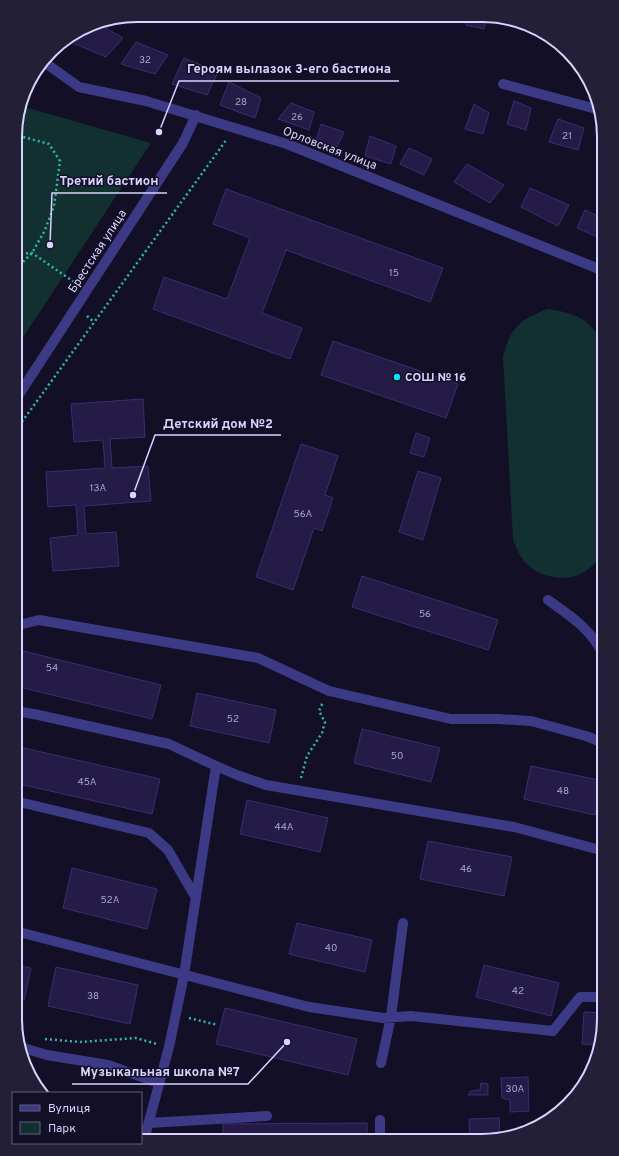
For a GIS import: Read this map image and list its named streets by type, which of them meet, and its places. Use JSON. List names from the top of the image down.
{
  "streets": {
    "street": ["Орловская улица", "Брестская улица"]
  },
  "crossings": [
    ["Орловская улица", "Брестская улица"]
  ],
  "places": [
    "Героям вылазок 3-его бастиона",
    "Третий бастион",
    "СОШ № 16",
    "Детский дом №2",
    "Музыкальная школа №7"
  ],
  "house_numbers": [
    "32",
    "28",
    "26",
    "21",
    "15",
    "13А",
    "56А",
    "56",
    "54",
    "52",
    "50",
    "45А",
    "48",
    "44А",
    "46",
    "52А",
    "40",
    "42",
    "38",
    "30А"
  ],
  "legend": ["Вулиця", "Парк"]
}
